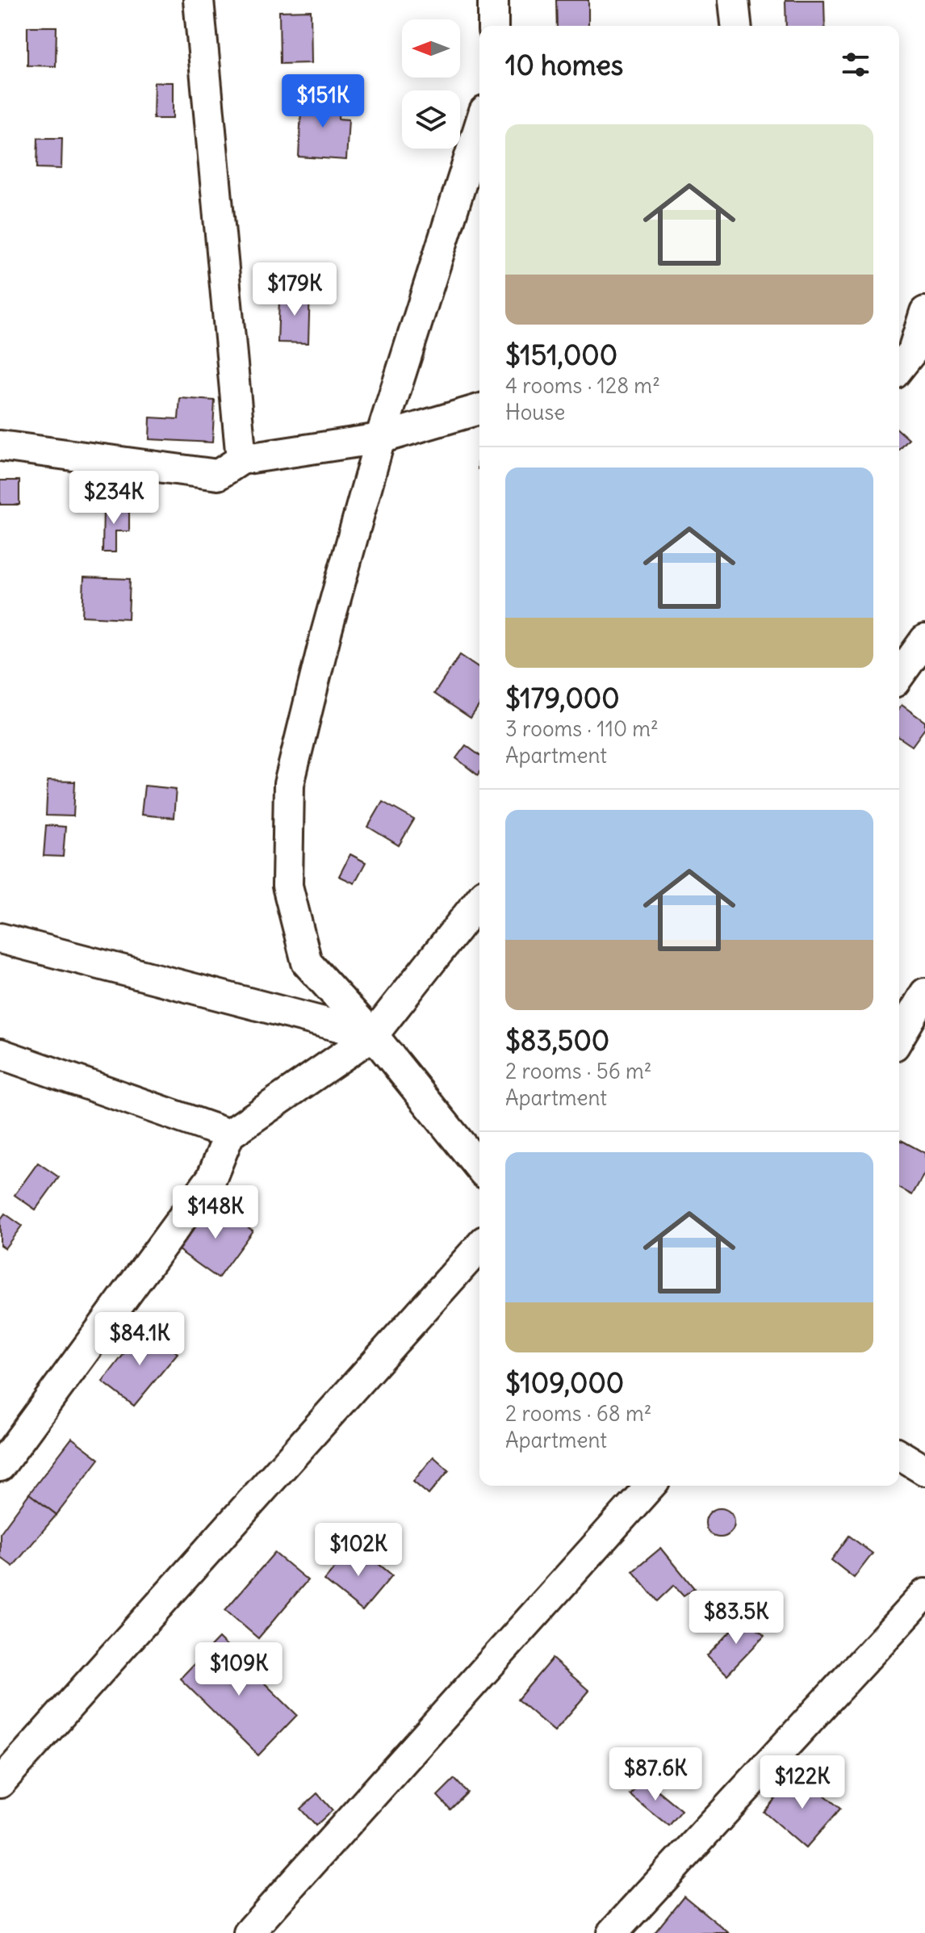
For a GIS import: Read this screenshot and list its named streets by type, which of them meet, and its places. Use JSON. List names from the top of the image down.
{
  "north": "left",
  "page": {
    "heading": "10 homes",
    "price": [
      "$151K",
      "$179K",
      "$234K",
      "$148K",
      "$84.1K",
      "$102K",
      "$83.5K",
      "$109K",
      "$87.6K",
      "$122K"
    ],
    "list": [
      {
        "name": "$151,000",
        "note": "4 rooms · 128 m² · House"
      },
      {
        "name": "$179,000",
        "note": "3 rooms · 110 m² · Apartment"
      },
      {
        "name": "$83,500",
        "note": "2 rooms · 56 m² · Apartment"
      },
      {
        "name": "$109,000",
        "note": "2 rooms · 68 m² · Apartment"
      }
    ]
  }
}
